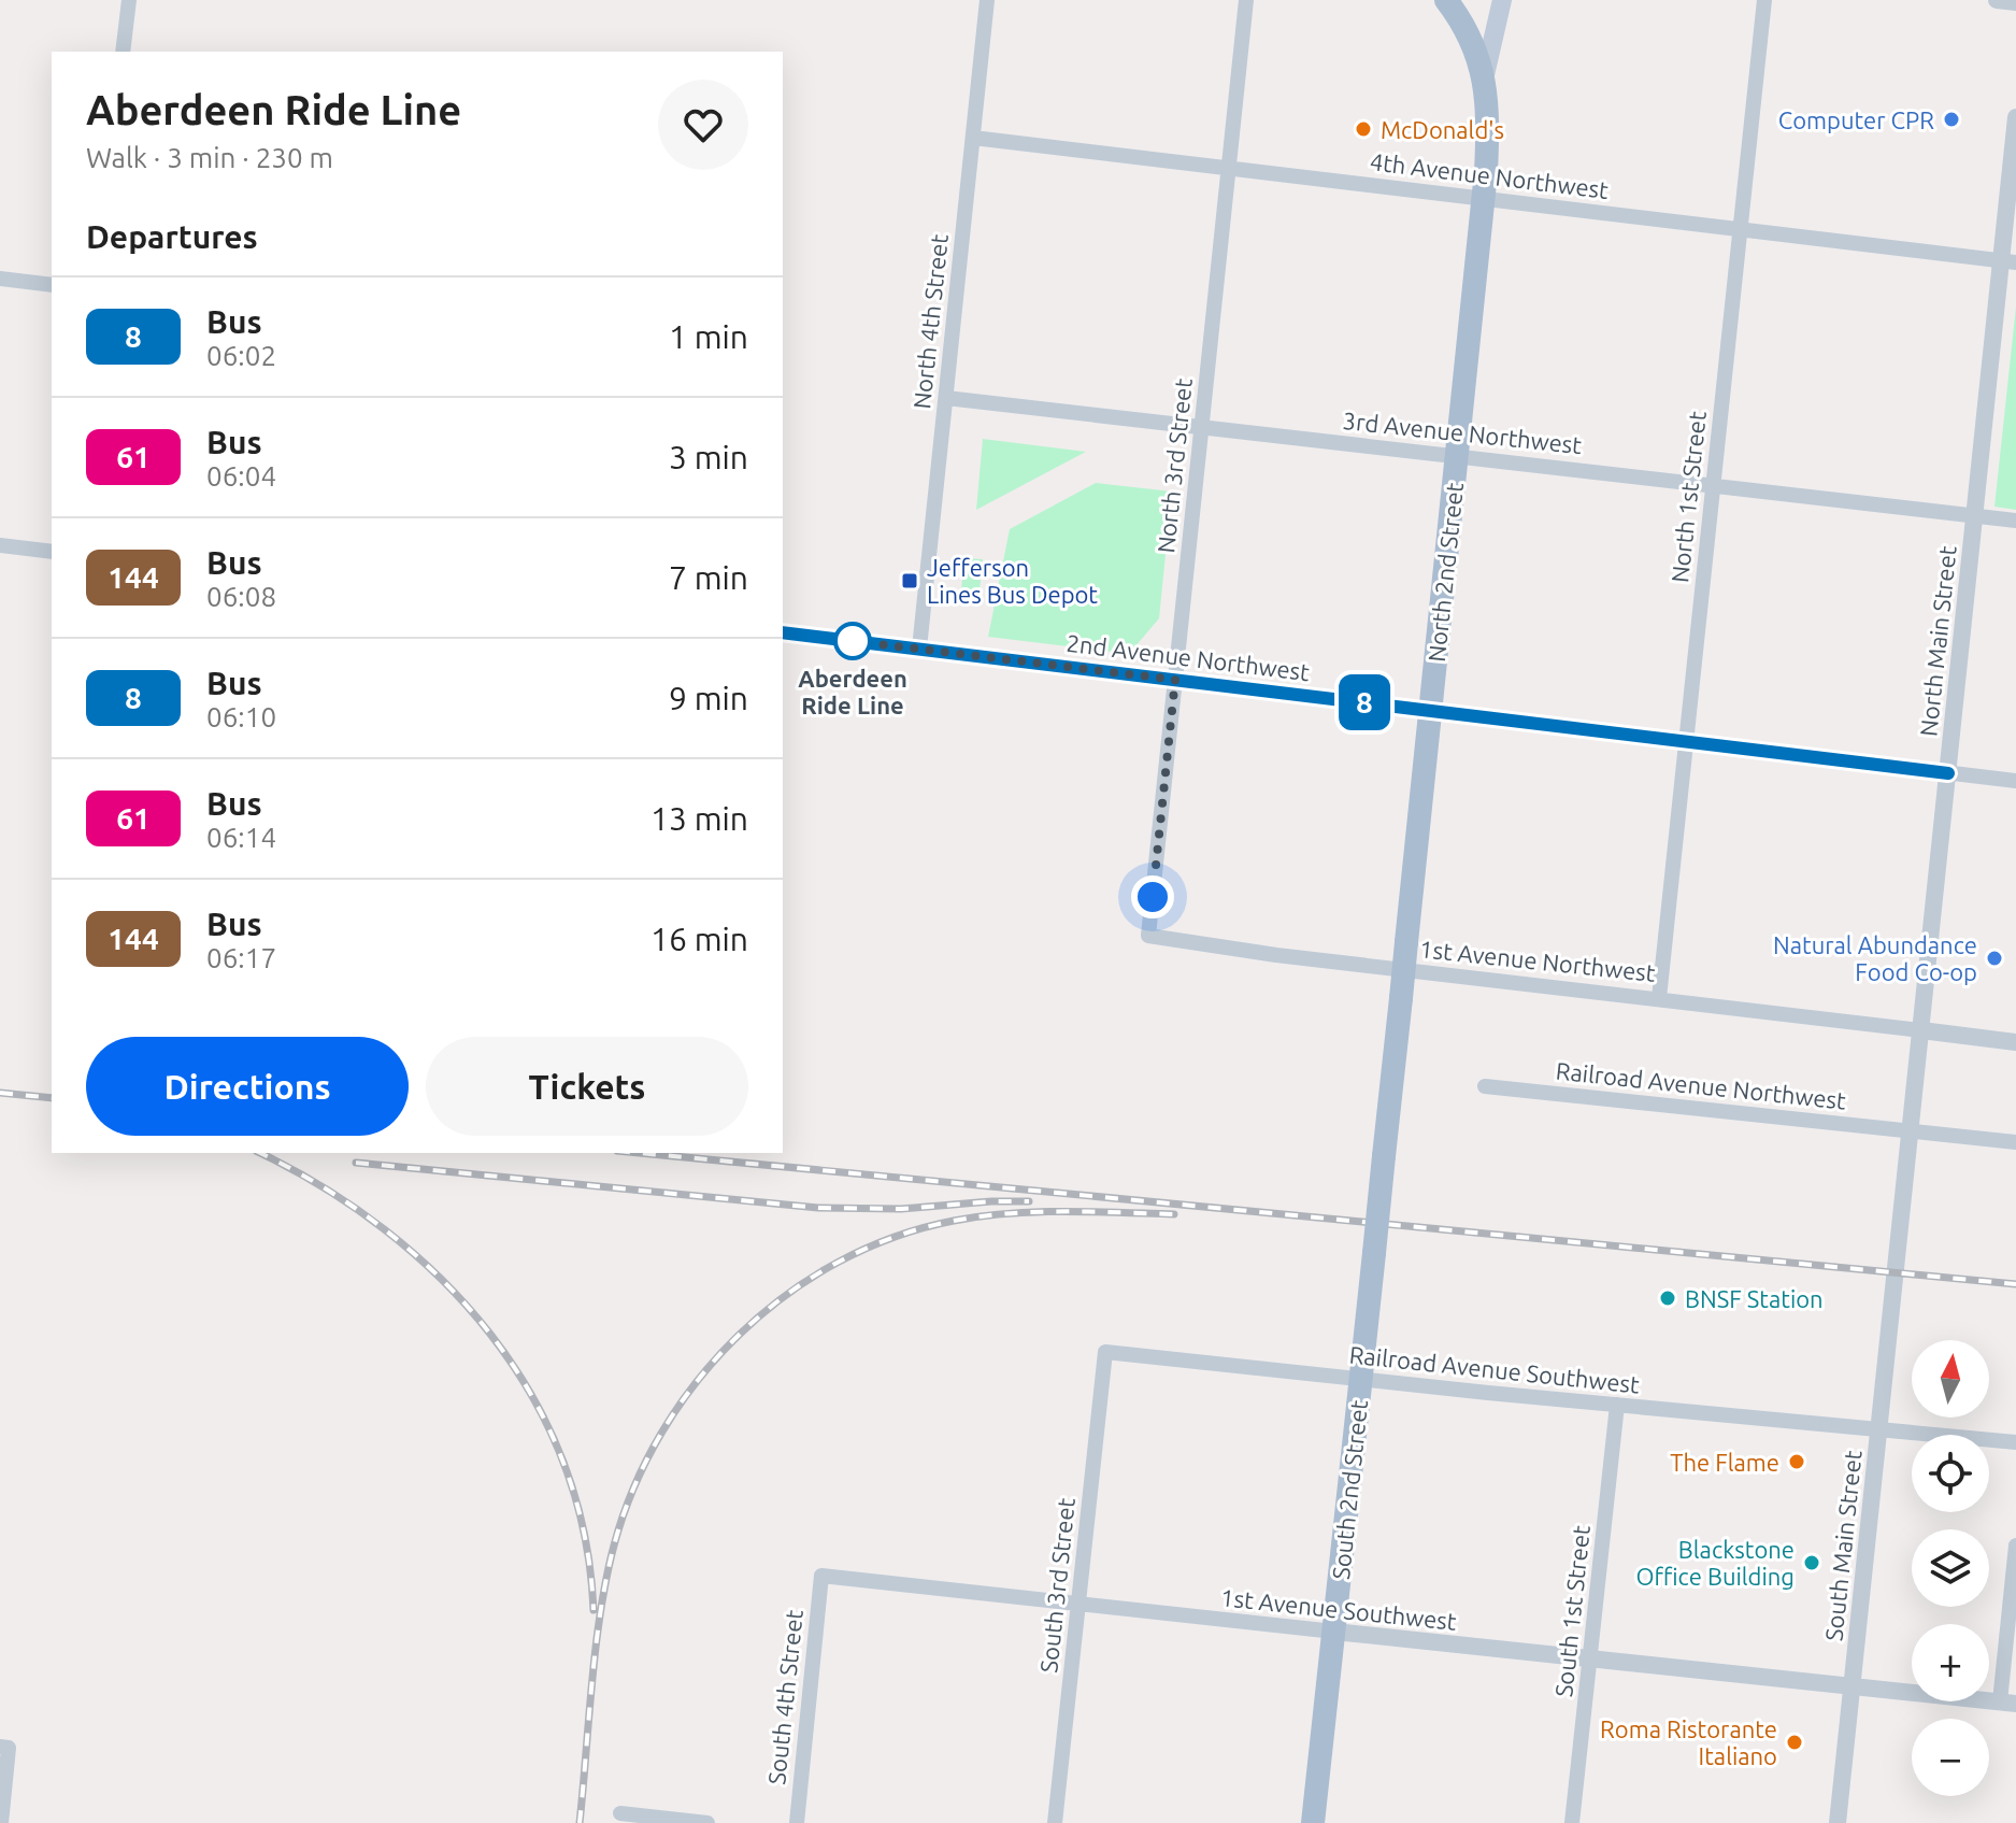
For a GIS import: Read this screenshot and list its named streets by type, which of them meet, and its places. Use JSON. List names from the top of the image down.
{
  "streets": {
    "main road": ["North 2nd Street", "South 2nd Street"],
    "street": [
      "4th Avenue Northwest",
      "North 4th Street",
      "3rd Avenue Northwest",
      "North 3rd Street",
      "North 1st Street",
      "North Main Street",
      "2nd Avenue Northwest",
      "1st Avenue Northwest",
      "Railroad Avenue Northwest",
      "Railroad Avenue Southwest",
      "South Main Street",
      "South 3rd Street",
      "1st Avenue Southwest",
      "South 1st Street",
      "South 4th Street"
    ]
  },
  "crossings": [
    ["4th Avenue Northwest", "North 4th Street"],
    ["4th Avenue Northwest", "North 3rd Street"],
    ["4th Avenue Northwest", "North 1st Street"],
    ["4th Avenue Northwest", "North 2nd Street"],
    ["4th Avenue Northwest", "North Main Street"],
    ["North 4th Street", "3rd Avenue Northwest"],
    ["North 4th Street", "2nd Avenue Northwest"],
    ["3rd Avenue Northwest", "North 3rd Street"],
    ["3rd Avenue Northwest", "North 1st Street"],
    ["3rd Avenue Northwest", "North 2nd Street"],
    ["3rd Avenue Northwest", "North Main Street"],
    ["North 3rd Street", "2nd Avenue Northwest"],
    ["North 3rd Street", "1st Avenue Northwest"],
    ["North 1st Street", "2nd Avenue Northwest"],
    ["North 1st Street", "1st Avenue Northwest"],
    ["North 2nd Street", "2nd Avenue Northwest"],
    ["North 2nd Street", "South 2nd Street"],
    ["North Main Street", "2nd Avenue Northwest"],
    ["North Main Street", "1st Avenue Northwest"],
    ["North Main Street", "Railroad Avenue Northwest"],
    ["North Main Street", "South Main Street"],
    ["Railroad Avenue Southwest", "South Main Street"],
    ["Railroad Avenue Southwest", "South 3rd Street"],
    ["Railroad Avenue Southwest", "South 1st Street"],
    ["South 2nd Street", "1st Avenue Southwest"],
    ["South Main Street", "1st Avenue Southwest"],
    ["South 3rd Street", "1st Avenue Southwest"],
    ["1st Avenue Southwest", "South 1st Street"],
    ["1st Avenue Southwest", "South 4th Street"]
  ],
  "places": {
    "other": [
      "Computer CPR",
      "McDonald's",
      "Aberdeen Ride Line",
      "Natural Abundance Food Co-op",
      "BNSF Station",
      "The Flame",
      "Blackstone Office Building",
      "Roma Ristorante Italiano"
    ],
    "transit": ["Jefferson Lines Bus Depot"]
  },
  "lines": ["bus line 8"],
  "north": "top",
  "page": {
    "on_map": "8",
    "heading": [
      ["Aberdeen Ride Line", "Walk · 3 min · 230 m"],
      "Departures"
    ],
    "list": [
      {
        "mark": "8",
        "name": "Bus",
        "note": "06:02",
        "value": "1 min"
      },
      {
        "mark": "61",
        "name": "Bus",
        "note": "06:04",
        "value": "3 min"
      },
      {
        "mark": "144",
        "name": "Bus",
        "note": "06:08",
        "value": "7 min"
      },
      {
        "mark": "8",
        "name": "Bus",
        "note": "06:10",
        "value": "9 min"
      },
      {
        "mark": "61",
        "name": "Bus",
        "note": "06:14",
        "value": "13 min"
      },
      {
        "mark": "144",
        "name": "Bus",
        "note": "06:17",
        "value": "16 min"
      }
    ],
    "buttons": ["Directions", "Tickets"],
    "map_buttons": ["+", "−"]
  }
}
